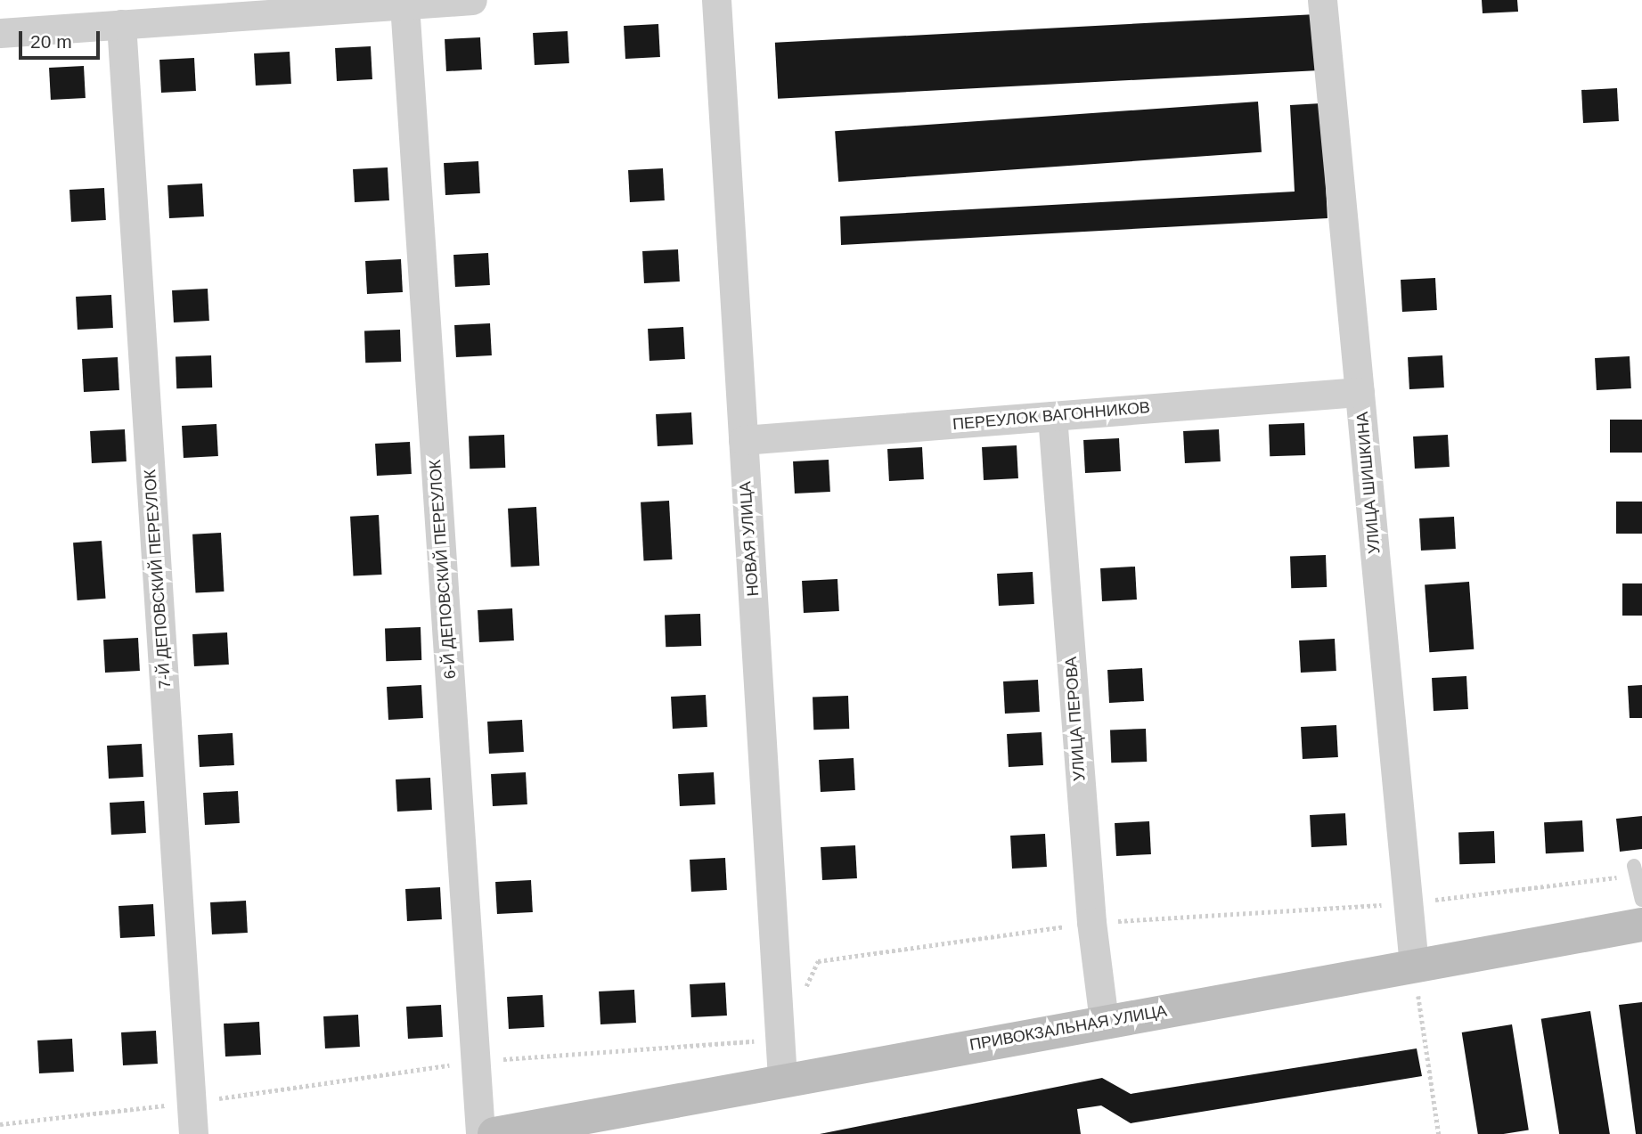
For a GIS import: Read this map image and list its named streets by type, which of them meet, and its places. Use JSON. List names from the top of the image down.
{
  "streets": {
    "street": [
      "ПЕРЕУЛОК ВАГОННИКОВ",
      "УЛИЦА ШИШКИНА",
      "НОВАЯ УЛИЦА",
      "6-Й ДЕПОВСКИЙ ПЕРЕУЛОК",
      "7-Й ДЕПОВСКИЙ ПЕРЕУЛОК",
      "УЛИЦА ПЕРОВА",
      "ПРИВОКЗАЛЬНАЯ УЛИЦА"
    ]
  },
  "crossings": [
    ["ПЕРЕУЛОК ВАГОННИКОВ", "УЛИЦА ШИШКИНА"],
    ["ПЕРЕУЛОК ВАГОННИКОВ", "НОВАЯ УЛИЦА"],
    ["ПЕРЕУЛОК ВАГОННИКОВ", "УЛИЦА ПЕРОВА"],
    ["УЛИЦА ШИШКИНА", "ПРИВОКЗАЛЬНАЯ УЛИЦА"],
    ["НОВАЯ УЛИЦА", "ПРИВОКЗАЛЬНАЯ УЛИЦА"],
    ["УЛИЦА ПЕРОВА", "ПРИВОКЗАЛЬНАЯ УЛИЦА"]
  ],
  "scale_bar": "20 m"
}
